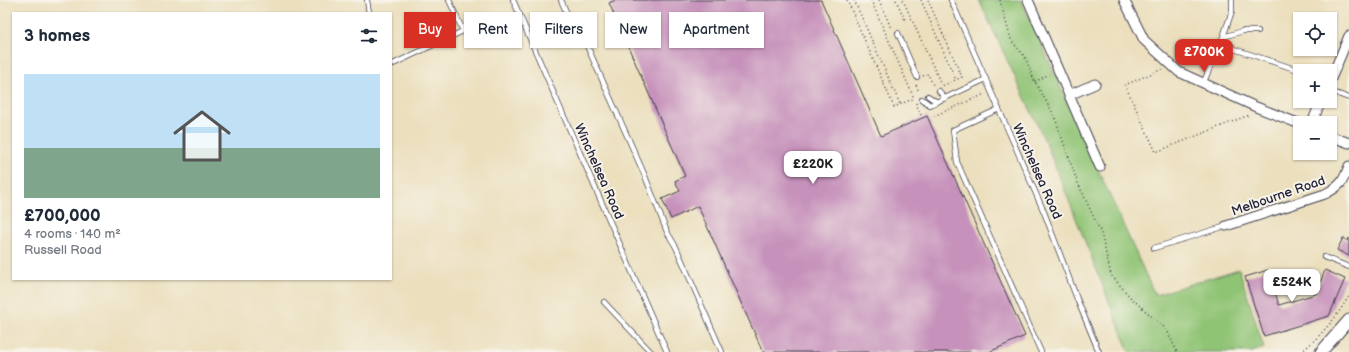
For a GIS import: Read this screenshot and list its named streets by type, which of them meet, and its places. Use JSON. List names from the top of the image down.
{
  "streets": {
    "street": ["Melbourne Road"],
    "lane": ["Winchelsea Road"]
  },
  "page": {
    "map_buttons": ["+", "−"],
    "chip": [
      "Buy",
      "Rent",
      "Filters",
      "New",
      "Apartment"
    ],
    "heading": "3 homes",
    "price": ["£700K", "£220K", "£524K"],
    "list": [
      {
        "name": "£700,000",
        "note": "4 rooms · 140 m² · Russell Road"
      }
    ]
  }
}
